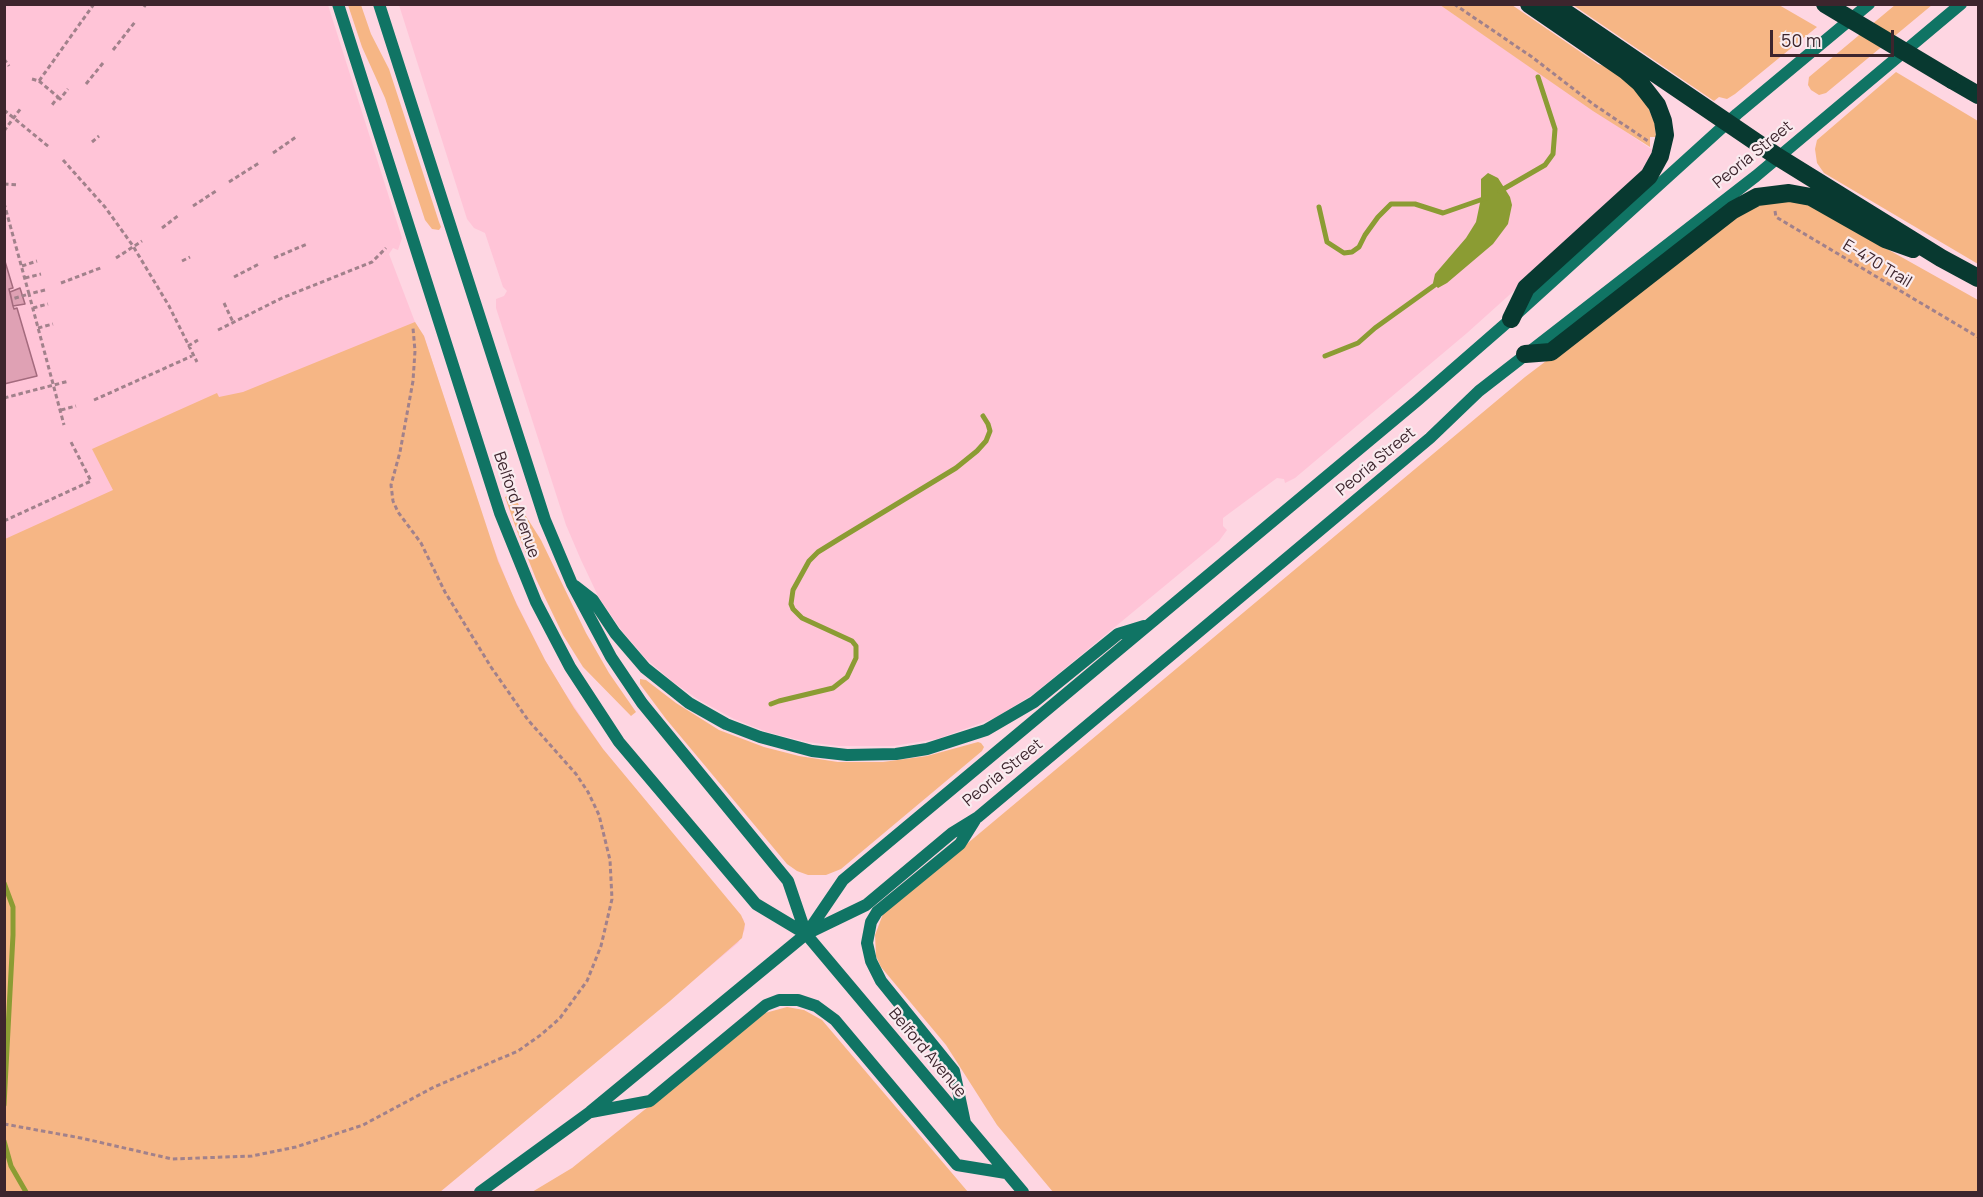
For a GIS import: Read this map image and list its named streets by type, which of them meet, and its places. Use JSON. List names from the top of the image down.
{
  "streets": {
    "main road": ["Peoria Street", "Belford Avenue"],
    "path": ["E-470 Trail"]
  },
  "crossings": [
    ["Peoria Street", "Belford Avenue"]
  ],
  "scale_bar": "50 m"
}
